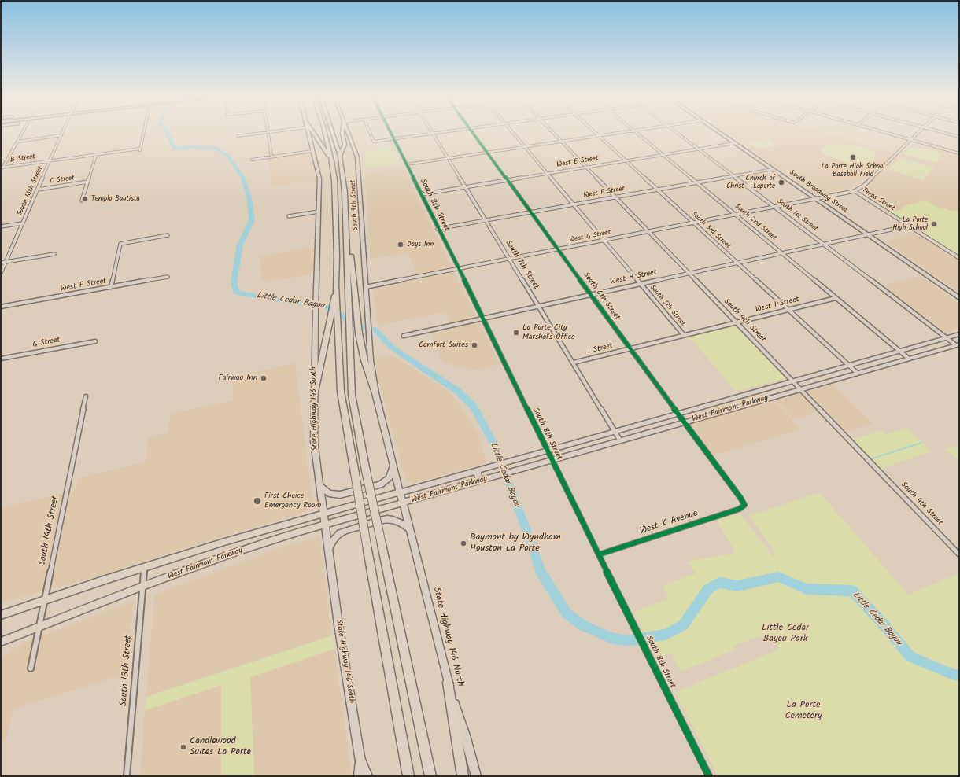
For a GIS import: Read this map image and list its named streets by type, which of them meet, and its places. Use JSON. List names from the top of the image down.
{
  "streets": {
    "main road": [
      "South Broadway Street",
      "South 9th Street",
      "State Highway 146 South",
      "West Fairmont Parkway",
      "State Highway 146 North"
    ],
    "street": [
      "B Street",
      "West E Street",
      "C Street",
      "South 16th Street",
      "West F Street",
      "Texas Street",
      "South 8th Street",
      "South 1st Street",
      "South 2nd Street",
      "South 3rd Street",
      "West G Street",
      "South 7th Street",
      "West H Street",
      "South 6th Street",
      "West I Street",
      "South 5th Street",
      "South 4th Street",
      "G Street",
      "I Street",
      "West K Avenue",
      "South 14th Street",
      "South 13th Street"
    ]
  },
  "crossings": [
    ["B Street", "South 16th Street"],
    ["West E Street", "South Broadway Street"],
    ["West E Street", "South 8th Street"],
    ["West E Street", "South 1st Street"],
    ["West E Street", "South 2nd Street"],
    ["West E Street", "South 3rd Street"],
    ["West E Street", "South 7th Street"],
    ["West E Street", "South 6th Street"],
    ["West E Street", "South 5th Street"],
    ["West E Street", "South 4th Street"],
    ["C Street", "South 16th Street"],
    ["South Broadway Street", "West F Street"],
    ["South Broadway Street", "West G Street"],
    ["South Broadway Street", "West H Street"],
    ["West F Street", "South 8th Street"],
    ["West F Street", "South 1st Street"],
    ["West F Street", "South 2nd Street"],
    ["West F Street", "South 3rd Street"],
    ["West F Street", "South 7th Street"],
    ["West F Street", "South 6th Street"],
    ["West F Street", "South 5th Street"],
    ["West F Street", "South 4th Street"],
    ["Texas Street", "West G Street"],
    ["Texas Street", "West H Street"],
    ["South 9th Street", "West G Street"],
    ["South 8th Street", "West G Street"],
    ["South 8th Street", "West H Street"],
    ["South 8th Street", "West Fairmont Parkway"],
    ["South 8th Street", "West K Avenue"],
    ["South 1st Street", "West G Street"],
    ["South 1st Street", "West H Street"],
    ["South 1st Street", "West Fairmont Parkway"],
    ["South 2nd Street", "West G Street"],
    ["South 2nd Street", "West H Street"],
    ["South 2nd Street", "West I Street"],
    ["South 2nd Street", "West Fairmont Parkway"],
    ["South 3rd Street", "West G Street"],
    ["South 3rd Street", "West H Street"],
    ["South 3rd Street", "West I Street"],
    ["South 3rd Street", "West Fairmont Parkway"],
    ["West G Street", "South 7th Street"],
    ["West G Street", "South 6th Street"],
    ["West G Street", "South 5th Street"],
    ["West G Street", "South 4th Street"],
    ["South 7th Street", "West H Street"],
    ["South 7th Street", "I Street"],
    ["South 7th Street", "West Fairmont Parkway"],
    ["West H Street", "South 6th Street"],
    ["West H Street", "South 5th Street"],
    ["West H Street", "South 4th Street"],
    ["South 6th Street", "West I Street"],
    ["South 6th Street", "I Street"],
    ["South 6th Street", "West Fairmont Parkway"],
    ["South 6th Street", "West K Avenue"],
    ["West I Street", "South 5th Street"],
    ["West I Street", "South 4th Street"],
    ["West I Street", "I Street"],
    ["South 4th Street", "West Fairmont Parkway"],
    ["State Highway 146 South", "West Fairmont Parkway"],
    ["West Fairmont Parkway", "South 14th Street"],
    ["West Fairmont Parkway", "State Highway 146 North"],
    ["West Fairmont Parkway", "South 13th Street"]
  ],
  "water": ["Little Cedar Bayou"],
  "parks": ["Little Cedar Bayou Park", "La Porte Cemetery"],
  "places": [
    "La Porte High School Baseball Field",
    "Church of Christ - Laporte",
    "Templo Bautista",
    "La Porte High School",
    "Days Inn",
    "La Porte City Marshal's Office",
    "Comfort Suites",
    "Fairway Inn",
    "First Choice Emergency Room",
    "Baymont by Wyndham Houston La Porte",
    "Candlewood Suites La Porte"
  ]
}
